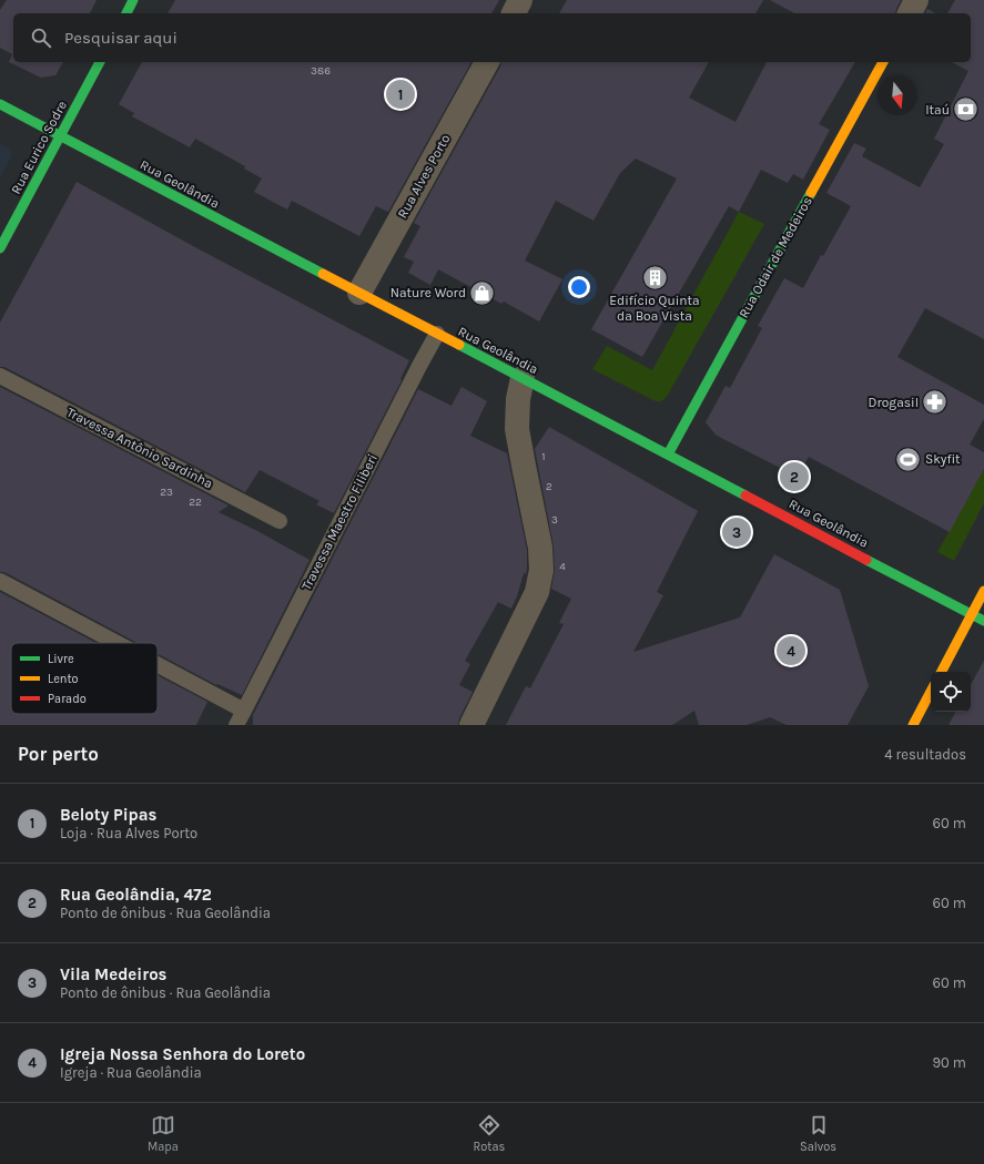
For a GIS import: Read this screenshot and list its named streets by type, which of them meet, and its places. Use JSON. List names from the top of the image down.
{
  "streets": {
    "street": [
      "Rua Eurico Sodre",
      "Rua Alves Porto",
      "Rua Geolândia",
      "Rua Odair de Medeiros"
    ],
    "lane": ["Travessa Antônio Sardinha", "Travessa Maestro Filiberi"]
  },
  "crossings": [
    ["Rua Eurico Sodre", "Rua Geolândia"],
    ["Rua Alves Porto", "Rua Geolândia"],
    ["Rua Geolândia", "Rua Odair de Medeiros"],
    ["Rua Geolândia", "Travessa Maestro Filiberi"]
  ],
  "places": {
    "bank": ["Itaú"],
    "building": ["Edifício Quinta da Boa Vista"],
    "shop": ["Nature Word"],
    "pharmacy": ["Drogasil"],
    "sports": ["Skyfit"]
  },
  "house_numbers": [
    "386",
    "1",
    "2",
    "23",
    "22",
    "3",
    "4"
  ],
  "legend": ["Livre", "Lento", "Parado"],
  "north": "bottom",
  "page": {
    "search": "Pesquisar aqui",
    "pins": [
      "1",
      "2",
      "3",
      "4"
    ],
    "heading": ["Por perto", "4 resultados"],
    "list": [
      {
        "mark": "1",
        "name": "Beloty Pipas",
        "note": "Loja · Rua Alves Porto",
        "value": "60 m"
      },
      {
        "mark": "2",
        "name": "Rua Geolândia, 472",
        "note": "Ponto de ônibus · Rua Geolândia",
        "value": "60 m"
      },
      {
        "mark": "3",
        "name": "Vila Medeiros",
        "note": "Ponto de ônibus · Rua Geolândia",
        "value": "60 m"
      },
      {
        "mark": "4",
        "name": "Igreja Nossa Senhora do Loreto",
        "note": "Igreja · Rua Geolândia",
        "value": "90 m"
      }
    ],
    "nav": ["Mapa", "Rotas", "Salvos"]
  }
}
